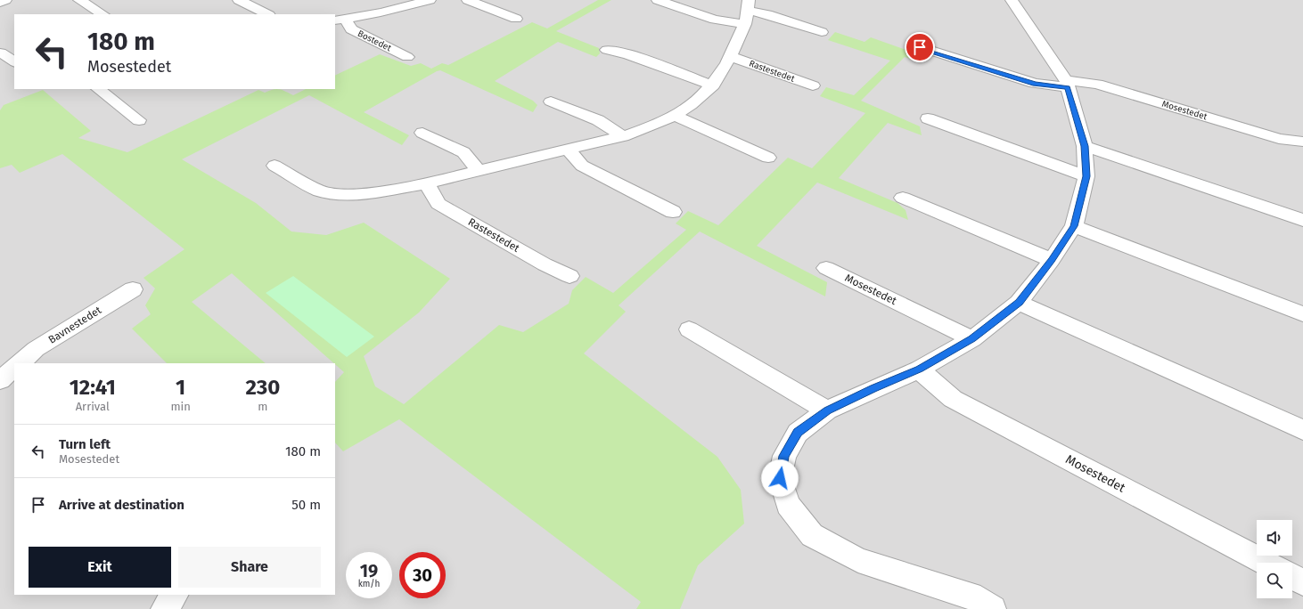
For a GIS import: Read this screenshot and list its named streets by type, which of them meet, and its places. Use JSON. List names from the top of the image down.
{
  "streets": {
    "street": [
      "Bostedet",
      "Rastestedet",
      "Mosestedet",
      "Bavnestedet"
    ]
  },
  "page": {
    "turn": ["180 m", "Mosestedet"],
    "eta": [
      "12:41",
      "Arrival",
      "1",
      "min",
      "230",
      "m"
    ],
    "list": [
      {
        "name": "Turn left",
        "note": "Mosestedet",
        "value": "180 m"
      },
      {
        "name": "Arrive at destination",
        "value": "50 m"
      }
    ],
    "buttons": ["Exit", "Share"],
    "speed": "19 km/h",
    "limit": "30"
  }
}
